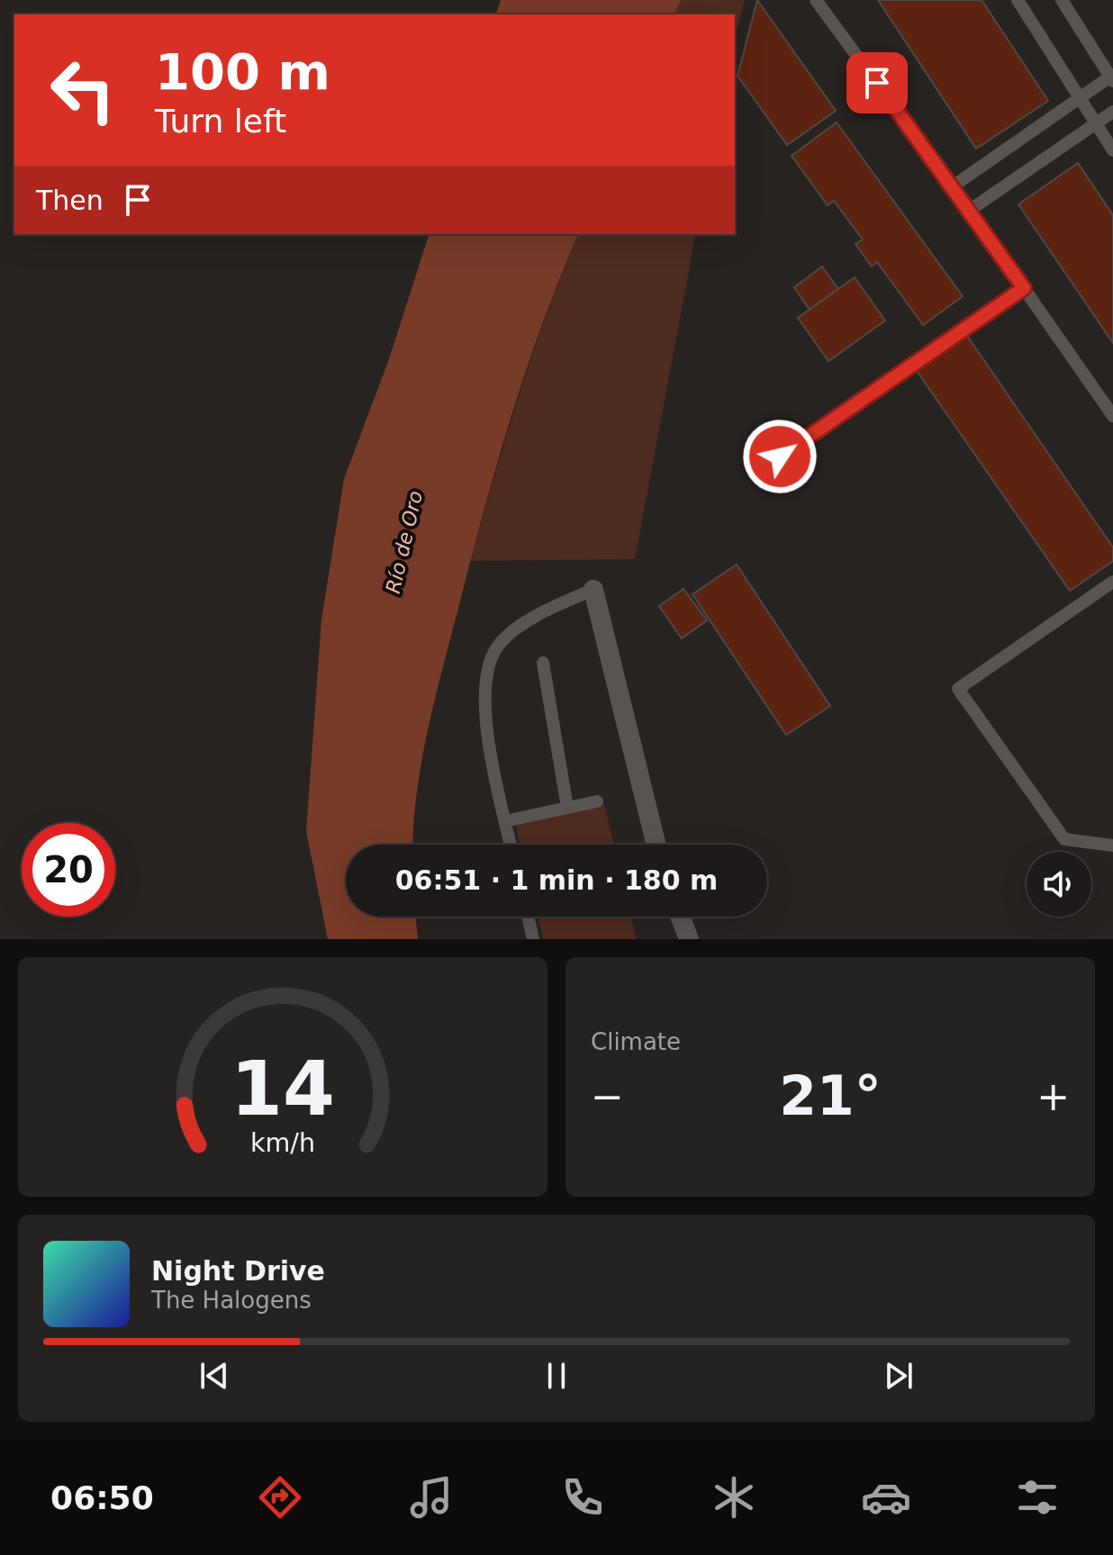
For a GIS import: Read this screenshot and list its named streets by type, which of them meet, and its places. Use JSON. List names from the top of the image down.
{
  "water": ["Río de Oro"],
  "page": {
    "turn": ["100 m", "Turn left"],
    "then": "Then",
    "limit": "20",
    "trip": "06:51 · 1 min · 180 m",
    "tile": "Climate",
    "heat": ["−", "21°", "+"],
    "song": ["Night Drive", "The Halogens"],
    "tabs": "06:50",
    "gauge": ["14", "km/h"]
  }
}
